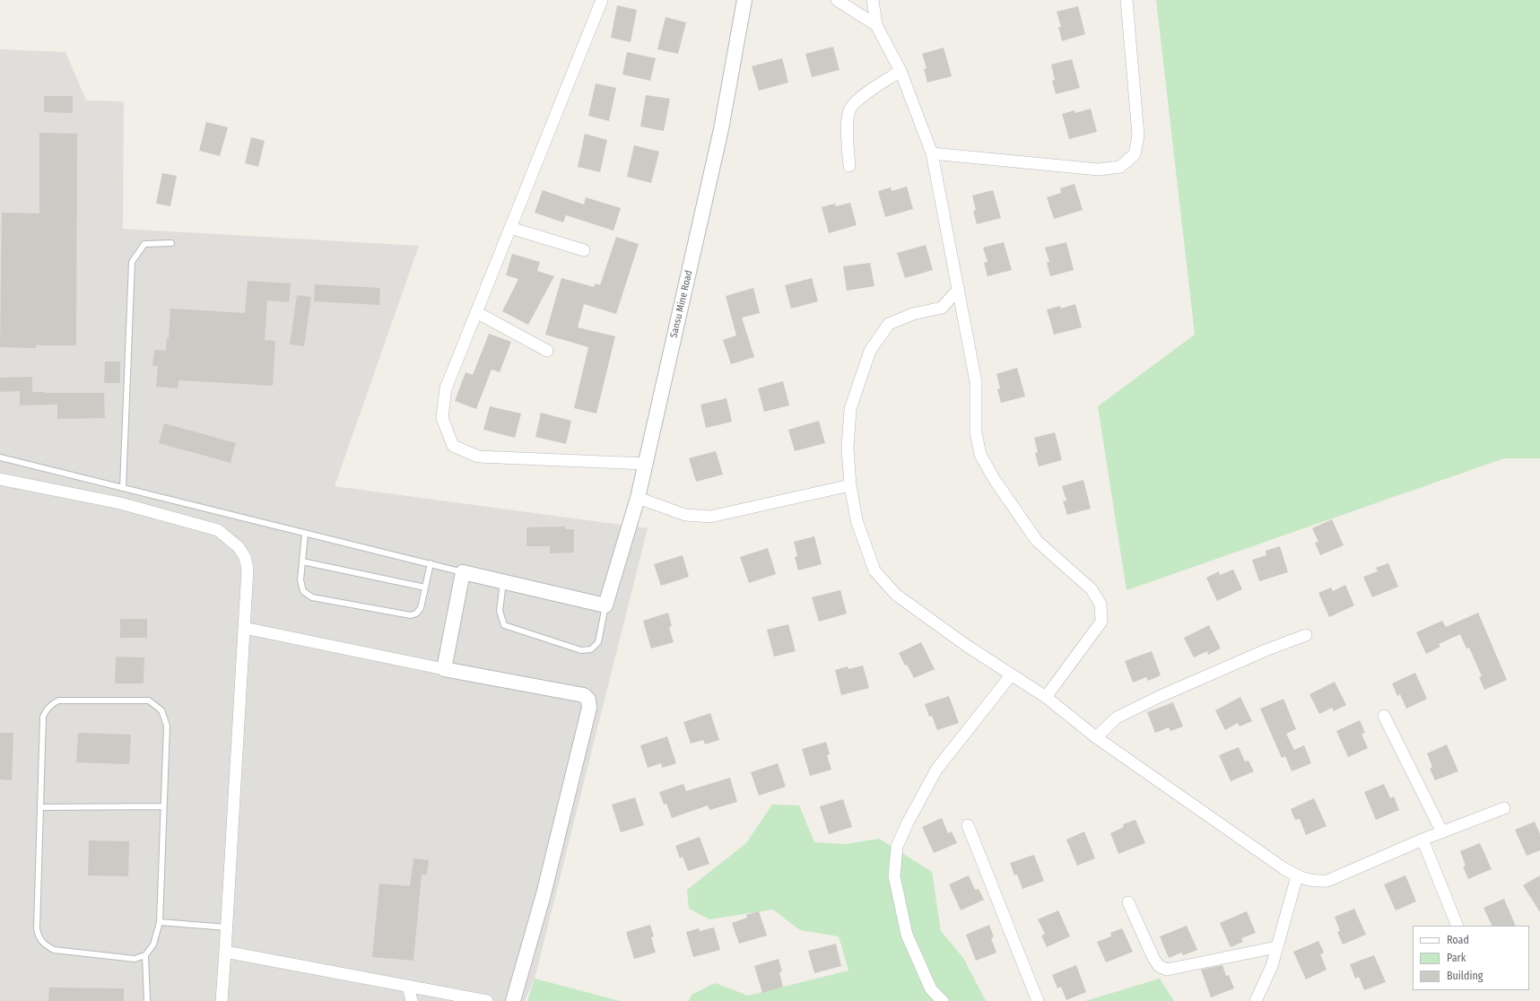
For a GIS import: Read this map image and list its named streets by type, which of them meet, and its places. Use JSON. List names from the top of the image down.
{
  "streets": {
    "street": ["Sansu Mine Road"]
  },
  "legend": ["Road", "Park", "Building"]
}
